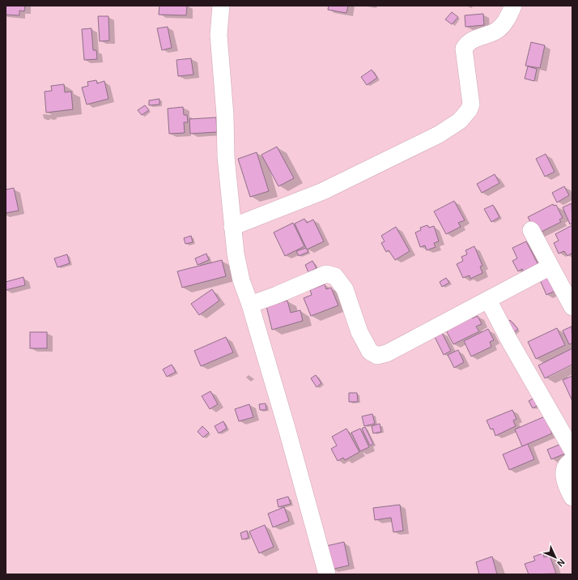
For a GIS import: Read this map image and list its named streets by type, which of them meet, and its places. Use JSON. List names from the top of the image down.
{
  "north": "bottom right"
}
